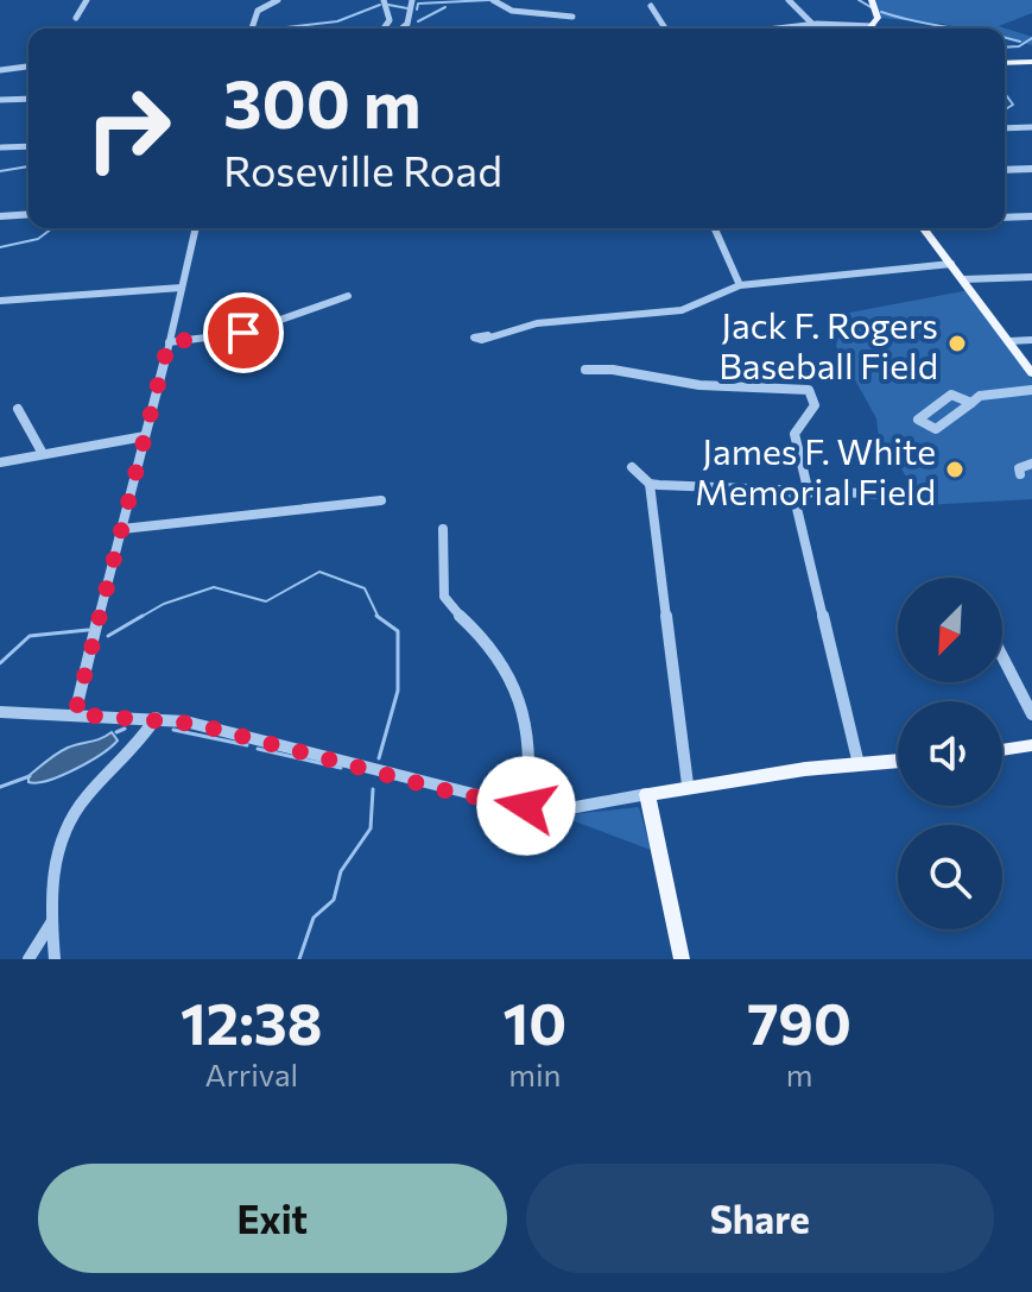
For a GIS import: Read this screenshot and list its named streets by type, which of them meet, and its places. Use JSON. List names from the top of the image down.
{
  "places": ["Jack F. Rogers Baseball Field", "James F. White Memorial Field"],
  "north": "bottom left",
  "page": {
    "turn": ["300 m", "Roseville Road"],
    "eta": [
      "12:38",
      "Arrival",
      "10",
      "min",
      "790",
      "m"
    ],
    "buttons": ["Exit", "Share"]
  }
}
